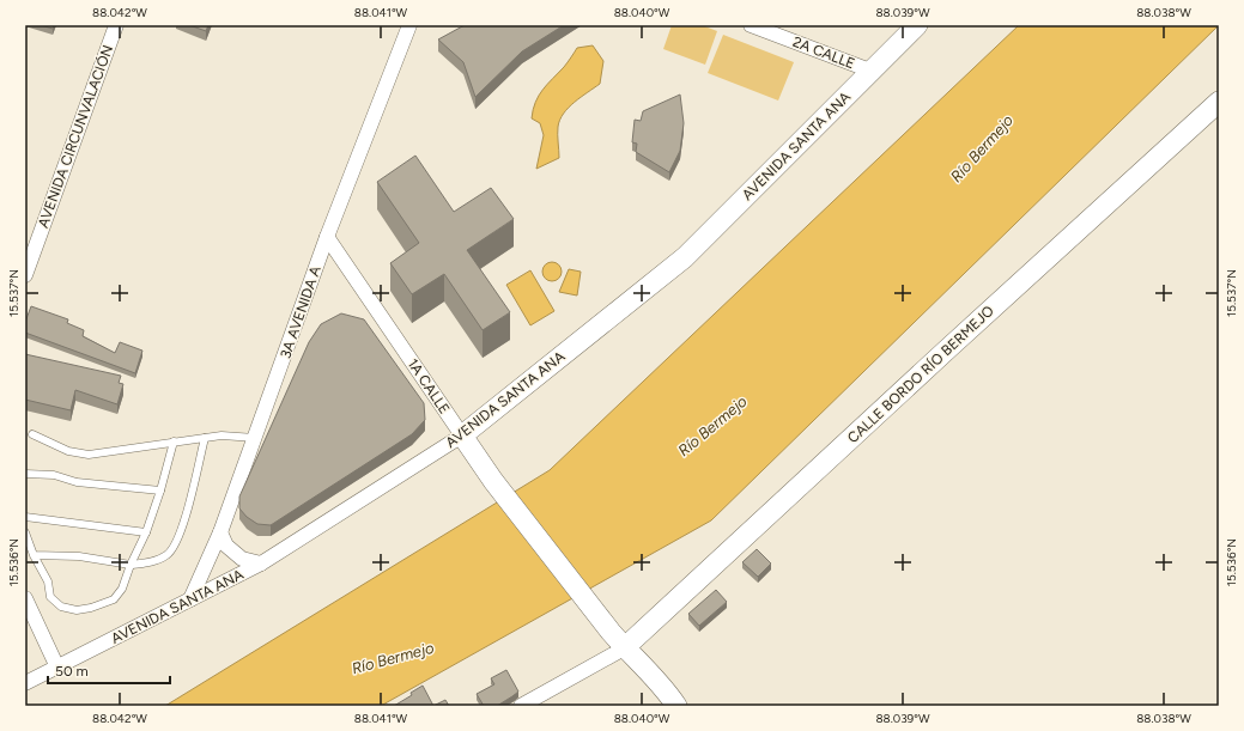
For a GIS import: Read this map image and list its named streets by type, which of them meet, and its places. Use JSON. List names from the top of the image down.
{
  "streets": {
    "main road": ["AVENIDA SANTA ANA", "CALLE BORDO RÍO BERMEJO", "1A CALLE"],
    "street": ["2A CALLE", "AVENIDA CIRCUNVALACIÓN", "3A AVENIDA A"]
  },
  "crossings": [
    ["2A CALLE", "AVENIDA SANTA ANA"],
    ["AVENIDA SANTA ANA", "3A AVENIDA A"],
    ["AVENIDA SANTA ANA", "1A CALLE"],
    ["3A AVENIDA A", "1A CALLE"],
    ["CALLE BORDO RÍO BERMEJO", "1A CALLE"]
  ],
  "water": ["Río Bermejo"],
  "scale_bar": "50 m",
  "coordinates": [
    "88.042°W",
    "88.041°W",
    "88.040°W",
    "88.039°W",
    "88.038°W",
    "15.537°N",
    "15.536°N"
  ]
}
